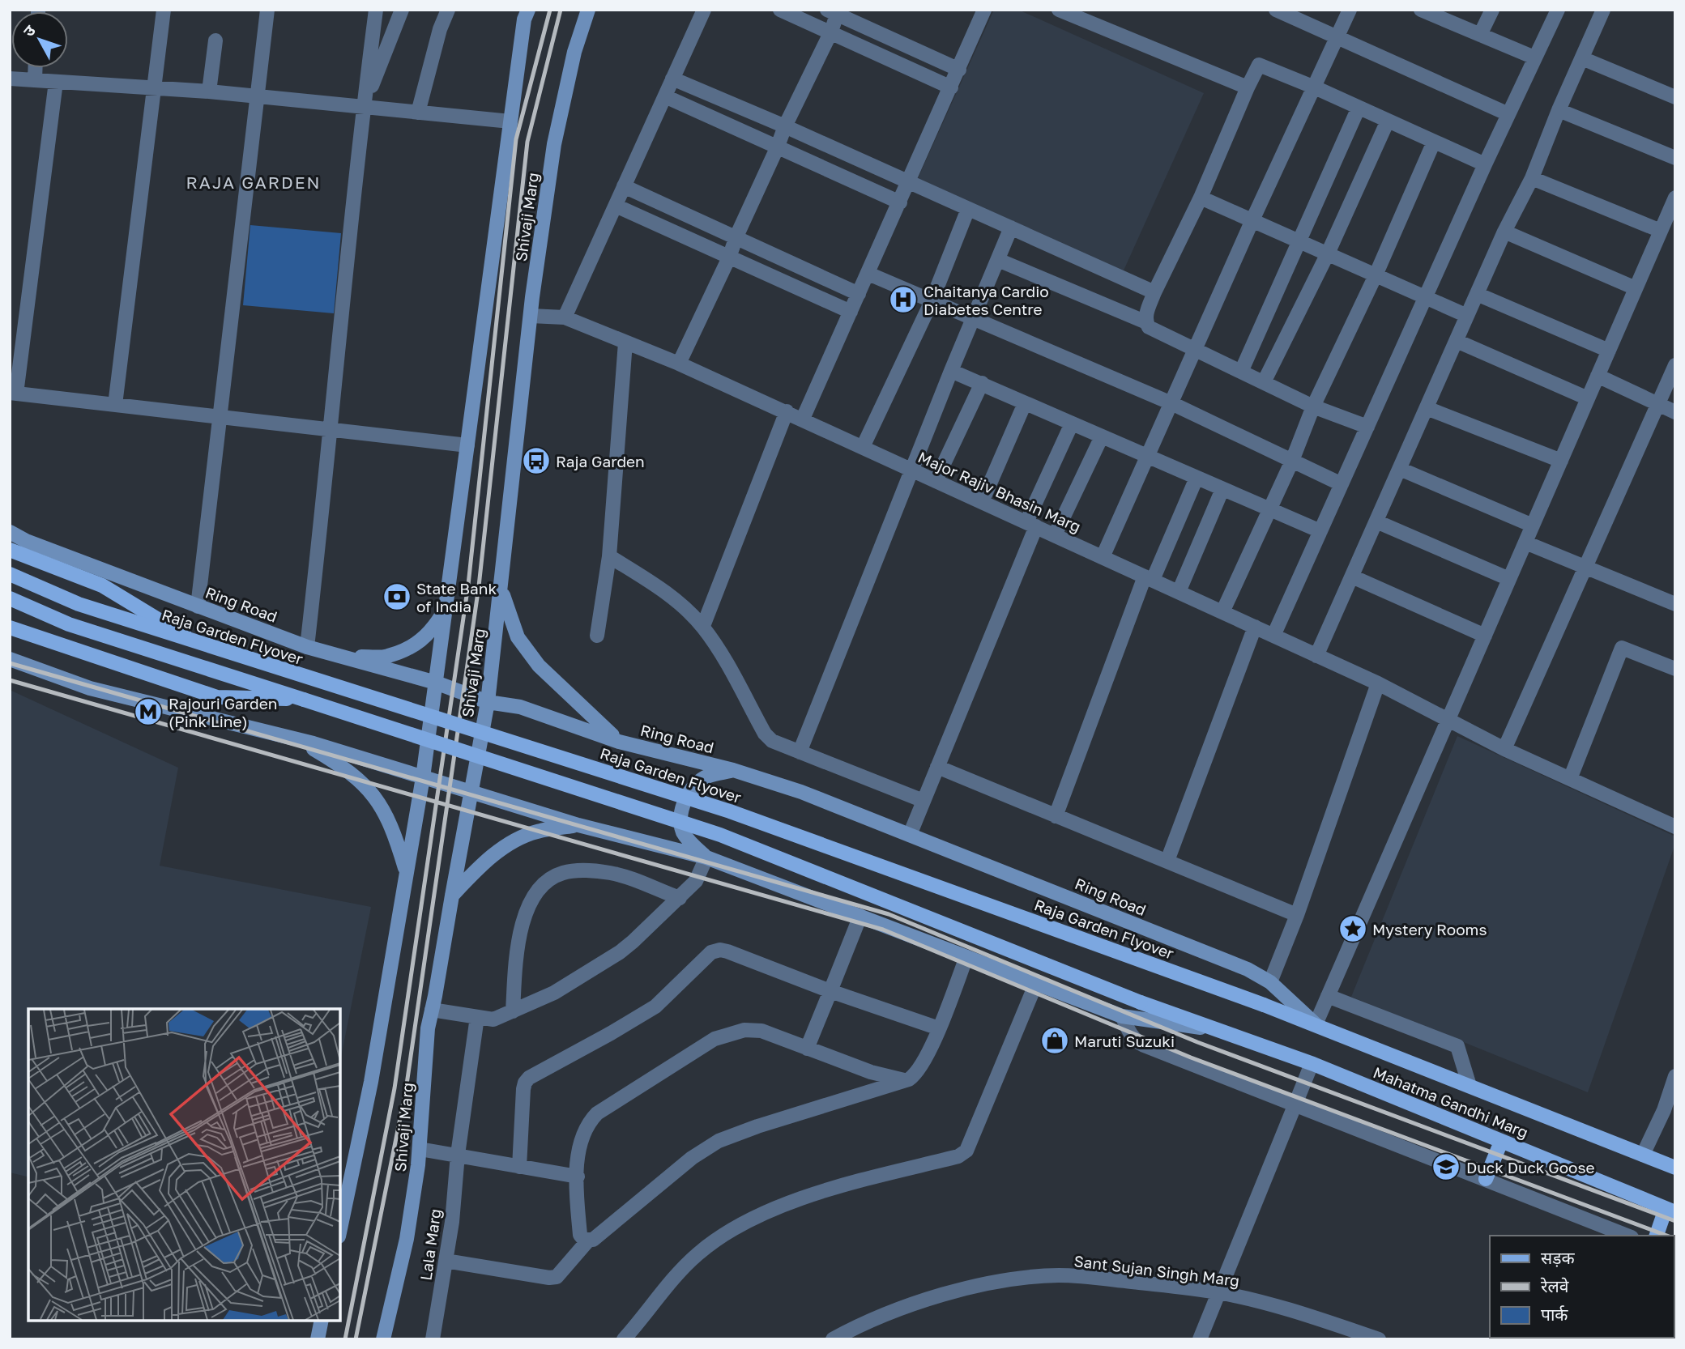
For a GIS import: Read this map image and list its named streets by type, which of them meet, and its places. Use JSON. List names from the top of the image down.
{
  "streets": {
    "main road": [
      "Shivaji Marg",
      "Ring Road",
      "Raja Garden Flyover",
      "Mahatma Gandhi Marg"
    ],
    "street": ["Major Rajiv Bhasin Marg", "Lala Marg", "Sant Sujan Singh Marg"]
  },
  "crossings": [
    ["Shivaji Marg", "Major Rajiv Bhasin Marg"],
    ["Shivaji Marg", "Ring Road"],
    ["Ring Road", "Raja Garden Flyover"],
    ["Ring Road", "Mahatma Gandhi Marg"],
    ["Raja Garden Flyover", "Mahatma Gandhi Marg"]
  ],
  "districts": ["RAJA GARDEN"],
  "places": {
    "hospital": ["Chaitanya Cardio Diabetes Centre"],
    "bus stop": ["Raja Garden"],
    "bank": ["State Bank of India"],
    "metro station": ["Rajouri Garden (Pink Line)"],
    "place": ["Mystery Rooms"],
    "shop": ["Maruti Suzuki"],
    "school or university": ["Duck Duck Goose"]
  },
  "legend": ["सड़क", "रेलवे", "पार्क"],
  "north": "top left"
}
